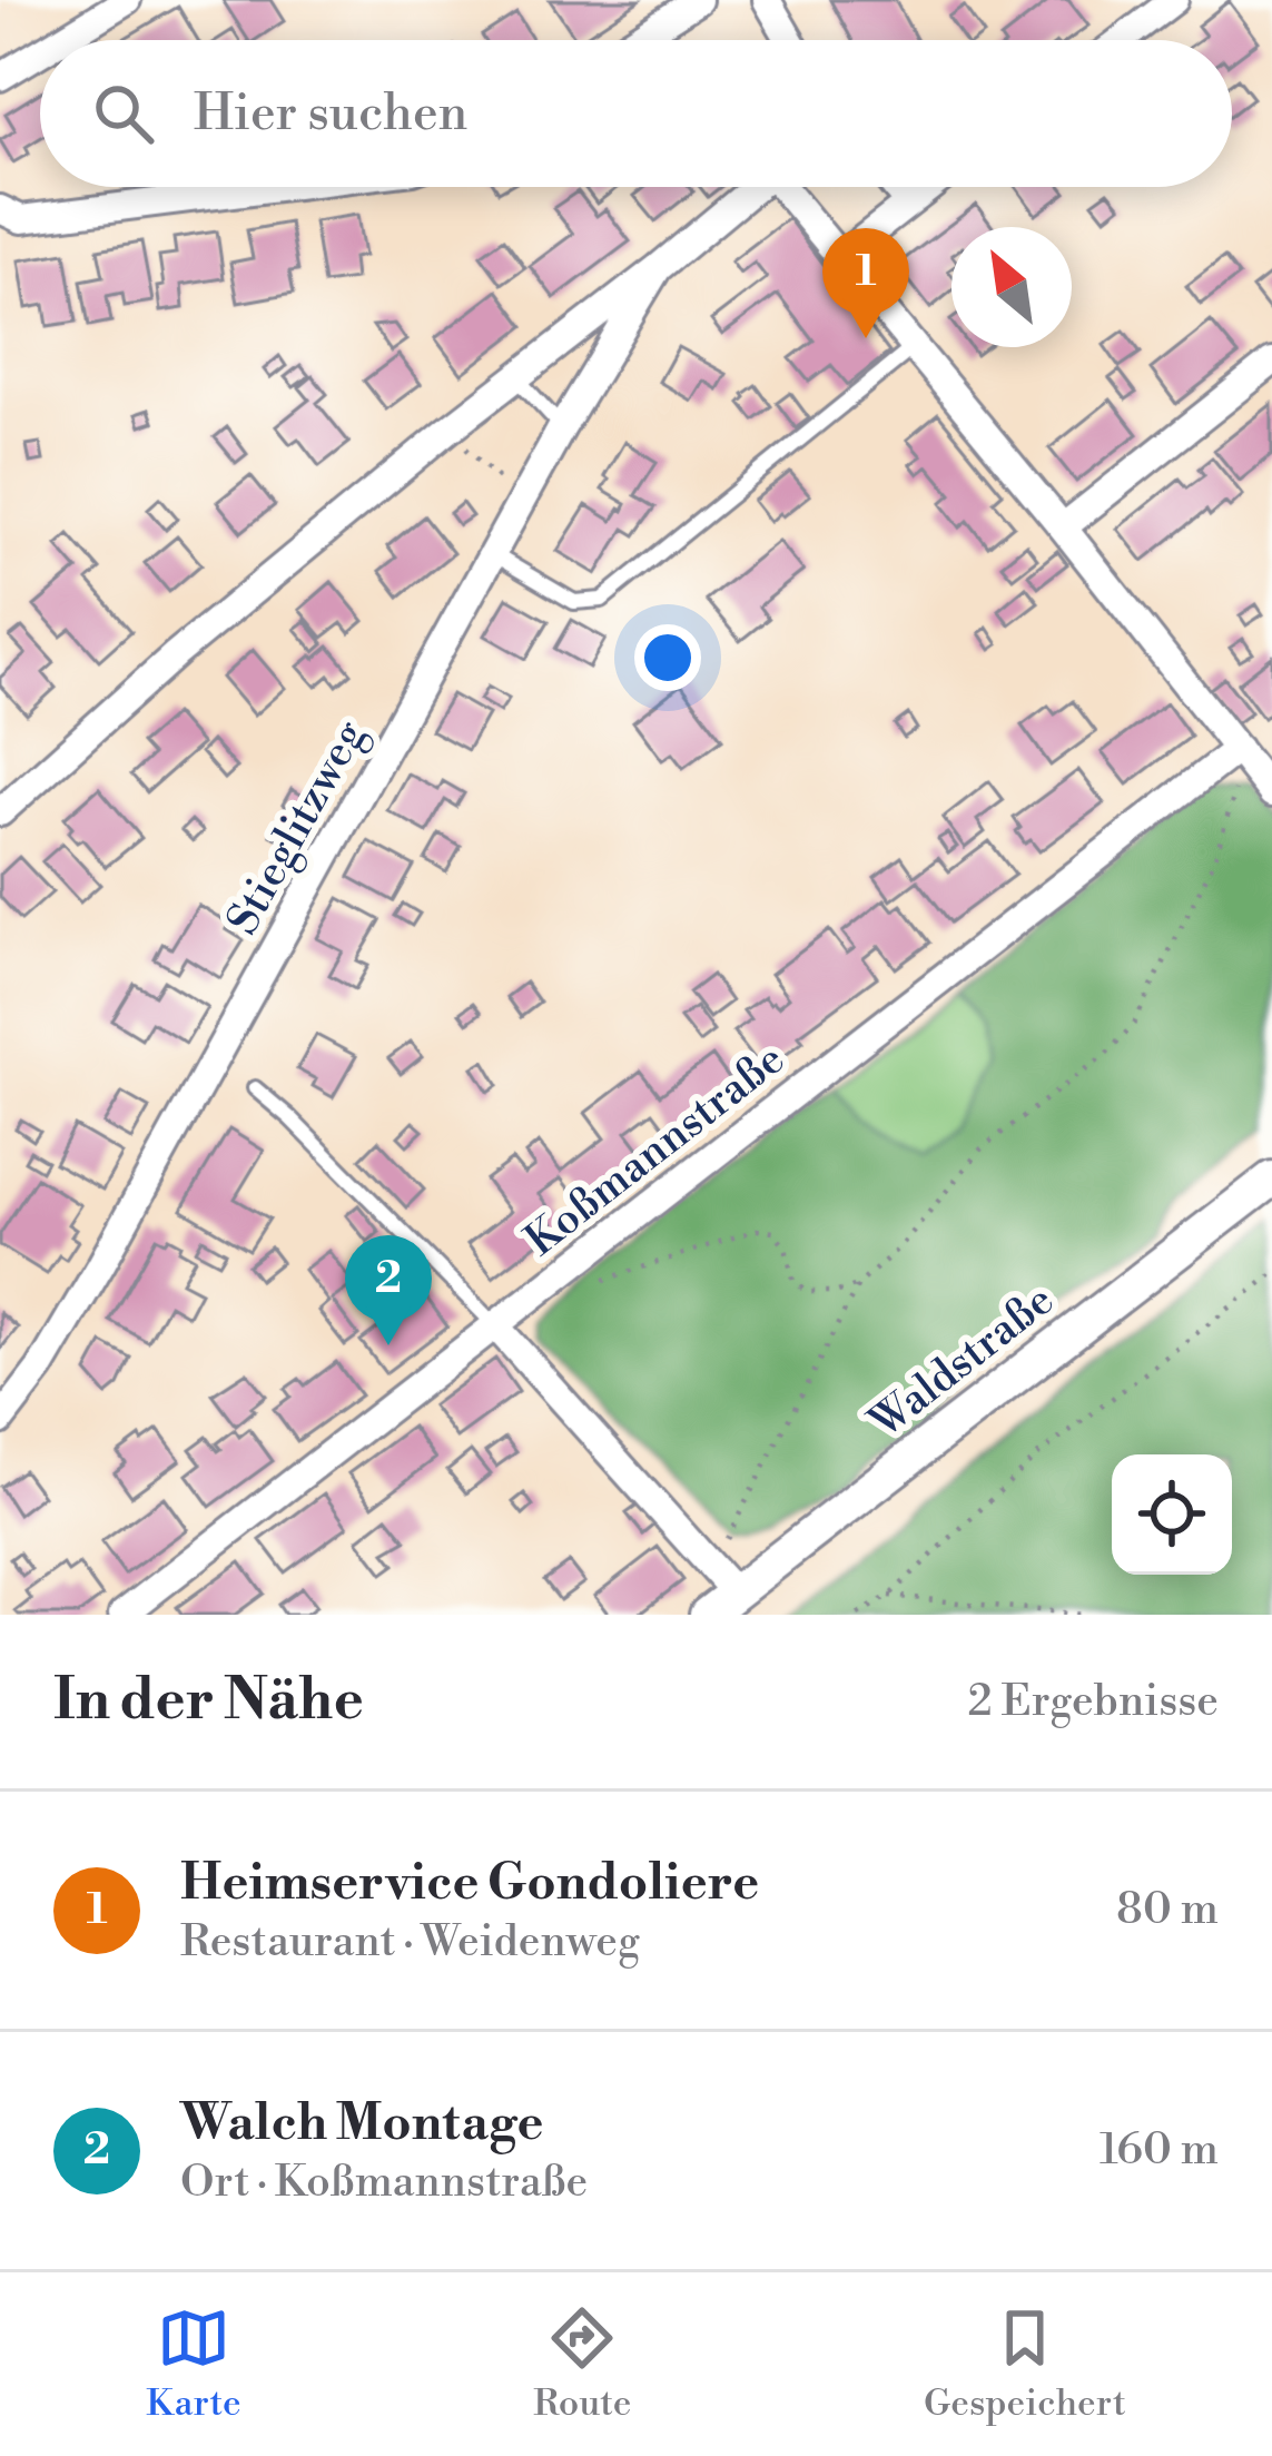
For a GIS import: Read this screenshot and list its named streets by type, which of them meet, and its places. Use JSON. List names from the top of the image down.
{
  "streets": {
    "street": ["Stieglitzweg", "Koßmannstraße", "Waldstraße"]
  },
  "north": "top left",
  "page": {
    "search": "Hier suchen",
    "pins": ["1", "2"],
    "heading": ["In der Nähe", "2 Ergebnisse"],
    "list": [
      {
        "mark": "1",
        "name": "Heimservice Gondoliere",
        "note": "Restaurant · Weidenweg",
        "value": "80 m"
      },
      {
        "mark": "2",
        "name": "Walch Montage",
        "note": "Ort · Koßmannstraße",
        "value": "160 m"
      }
    ],
    "nav": ["Karte", "Route", "Gespeichert"]
  }
}
